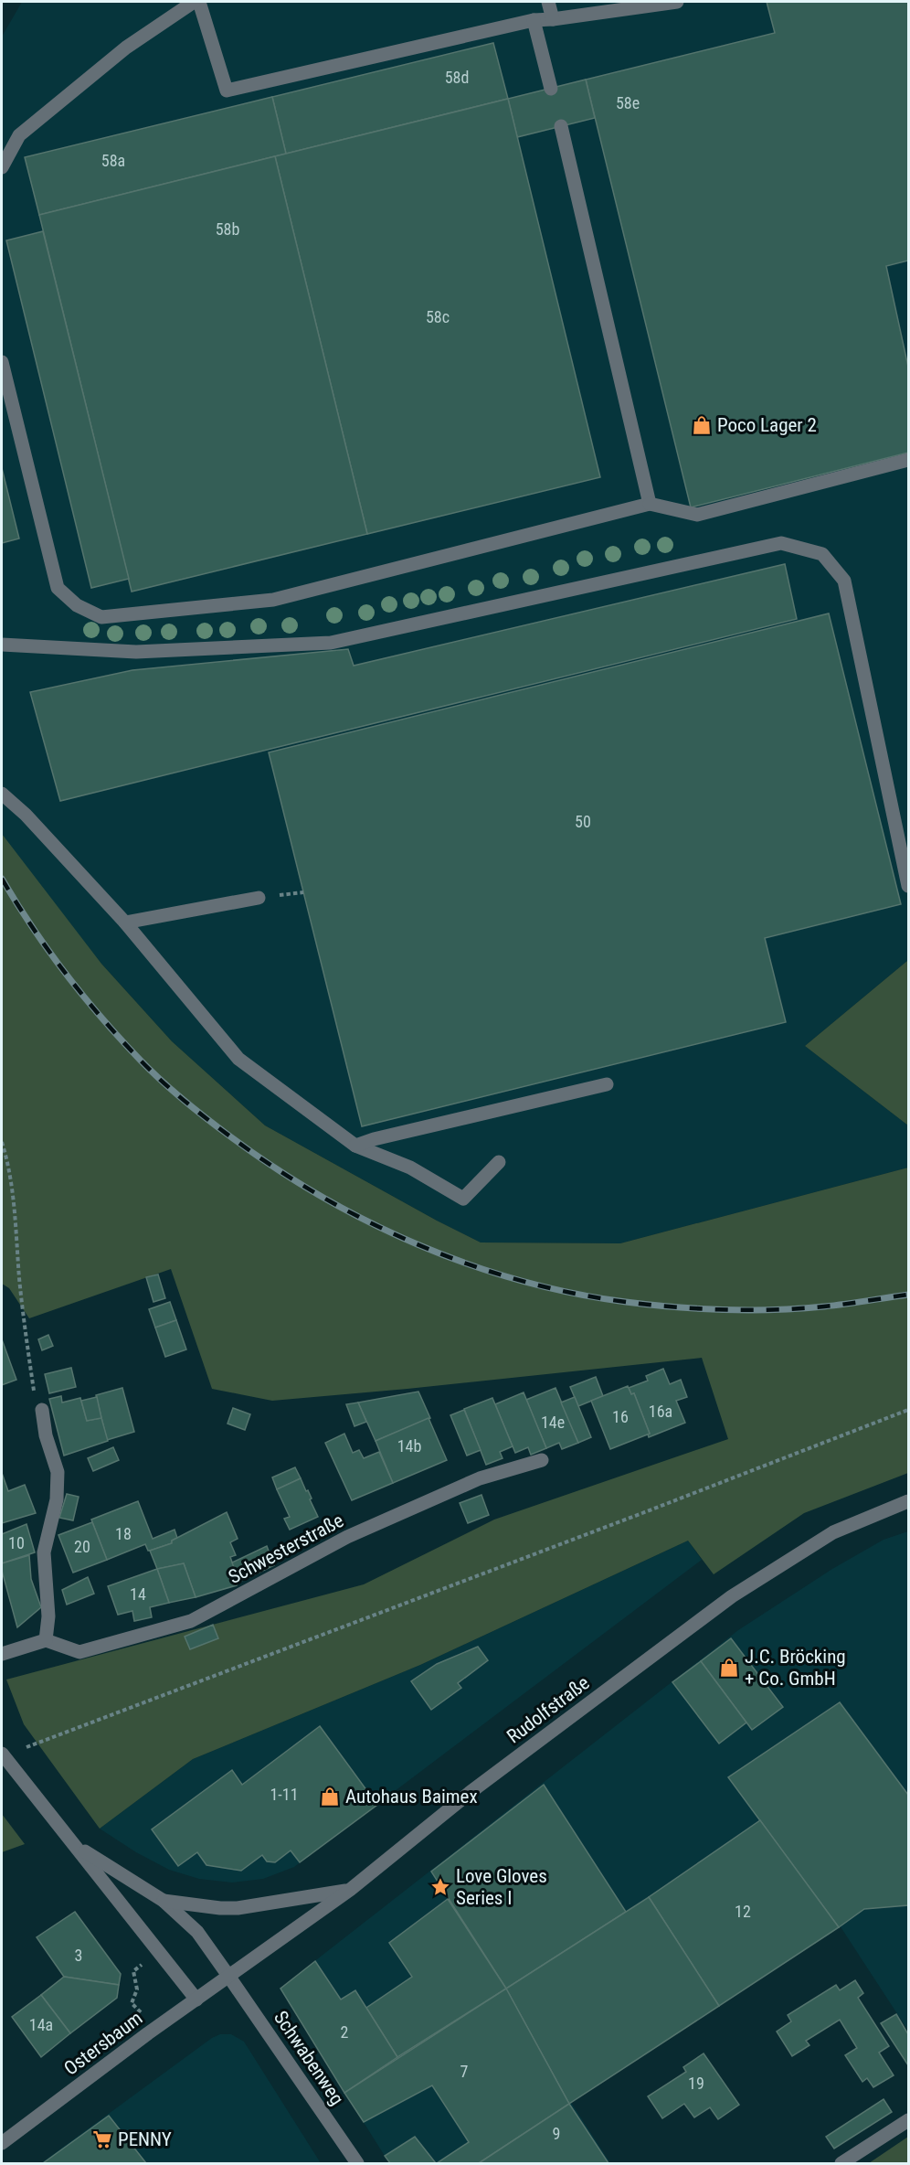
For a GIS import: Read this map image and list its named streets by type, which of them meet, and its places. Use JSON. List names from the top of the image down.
{
  "streets": {
    "street": [
      "Schwesterstraße",
      "Rudolfstraße",
      "Ostersbaum",
      "Schwabenweg"
    ]
  },
  "crossings": [
    ["Rudolfstraße", "Ostersbaum"],
    ["Rudolfstraße", "Schwabenweg"],
    ["Ostersbaum", "Schwabenweg"]
  ],
  "places": {
    "shop": ["Poco Lager 2", "J.C. Bröcking + Co. GmbH", "Autohaus Baimex"],
    "place": ["Love Gloves Series I"],
    "supermarket": ["PENNY"]
  },
  "house_numbers": [
    "58d",
    "58e",
    "58a",
    "58b",
    "58c",
    "50",
    "16a",
    "16",
    "14e",
    "14b",
    "18",
    "10",
    "20",
    "14",
    "1-11",
    "12",
    "3",
    "14a",
    "2",
    "7",
    "19",
    "9"
  ]
}
